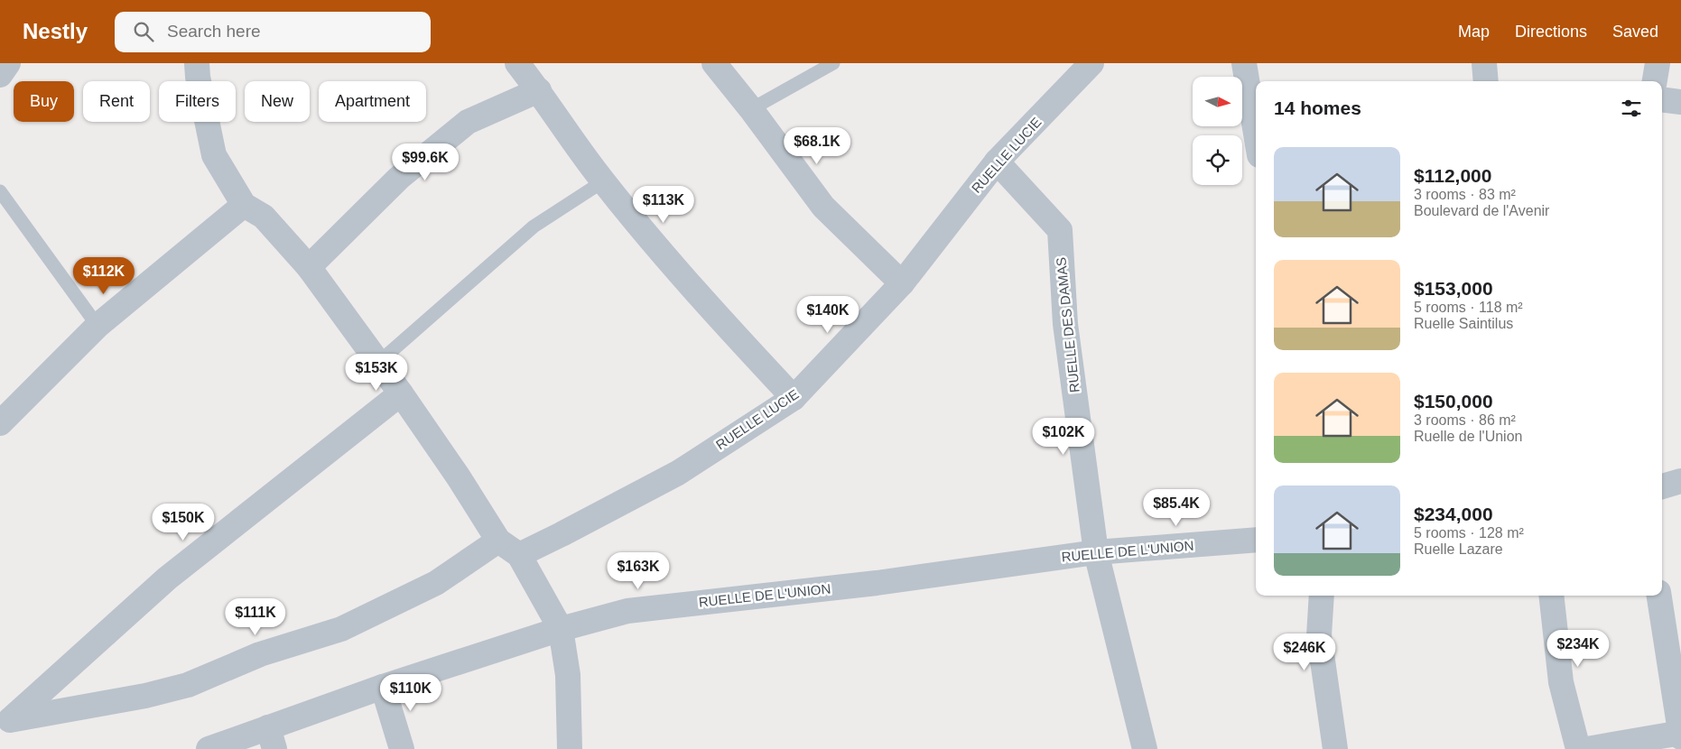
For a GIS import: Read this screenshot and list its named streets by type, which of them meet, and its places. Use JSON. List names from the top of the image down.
{
  "streets": {
    "street": ["RUELLE LUCIE", "RUELLE DES DAMAS", "RUELLE DE L'UNION"]
  },
  "crossings": [
    ["RUELLE LUCIE", "RUELLE DES DAMAS"],
    ["RUELLE DES DAMAS", "RUELLE DE L'UNION"]
  ],
  "north": "right",
  "page": {
    "header": "Nestly",
    "search": "Search here",
    "nav": ["Map", "Directions", "Saved"],
    "chip": [
      "Buy",
      "Rent",
      "Filters",
      "New",
      "Apartment"
    ],
    "heading": "14 homes",
    "price": [
      "$68.1K",
      "$99.6K",
      "$113K",
      "$112K",
      "$140K",
      "$153K",
      "$102K",
      "$85.4K",
      "$150K",
      "$163K",
      "$111K",
      "$234K",
      "$246K",
      "$110K"
    ],
    "list": [
      {
        "name": "$112,000",
        "note": "3 rooms · 83 m² · Boulevard de l'Avenir"
      },
      {
        "name": "$153,000",
        "note": "5 rooms · 118 m² · Ruelle Saintilus"
      },
      {
        "name": "$150,000",
        "note": "3 rooms · 86 m² · Ruelle de l'Union"
      },
      {
        "name": "$234,000",
        "note": "5 rooms · 128 m² · Ruelle Lazare"
      }
    ]
  }
}
